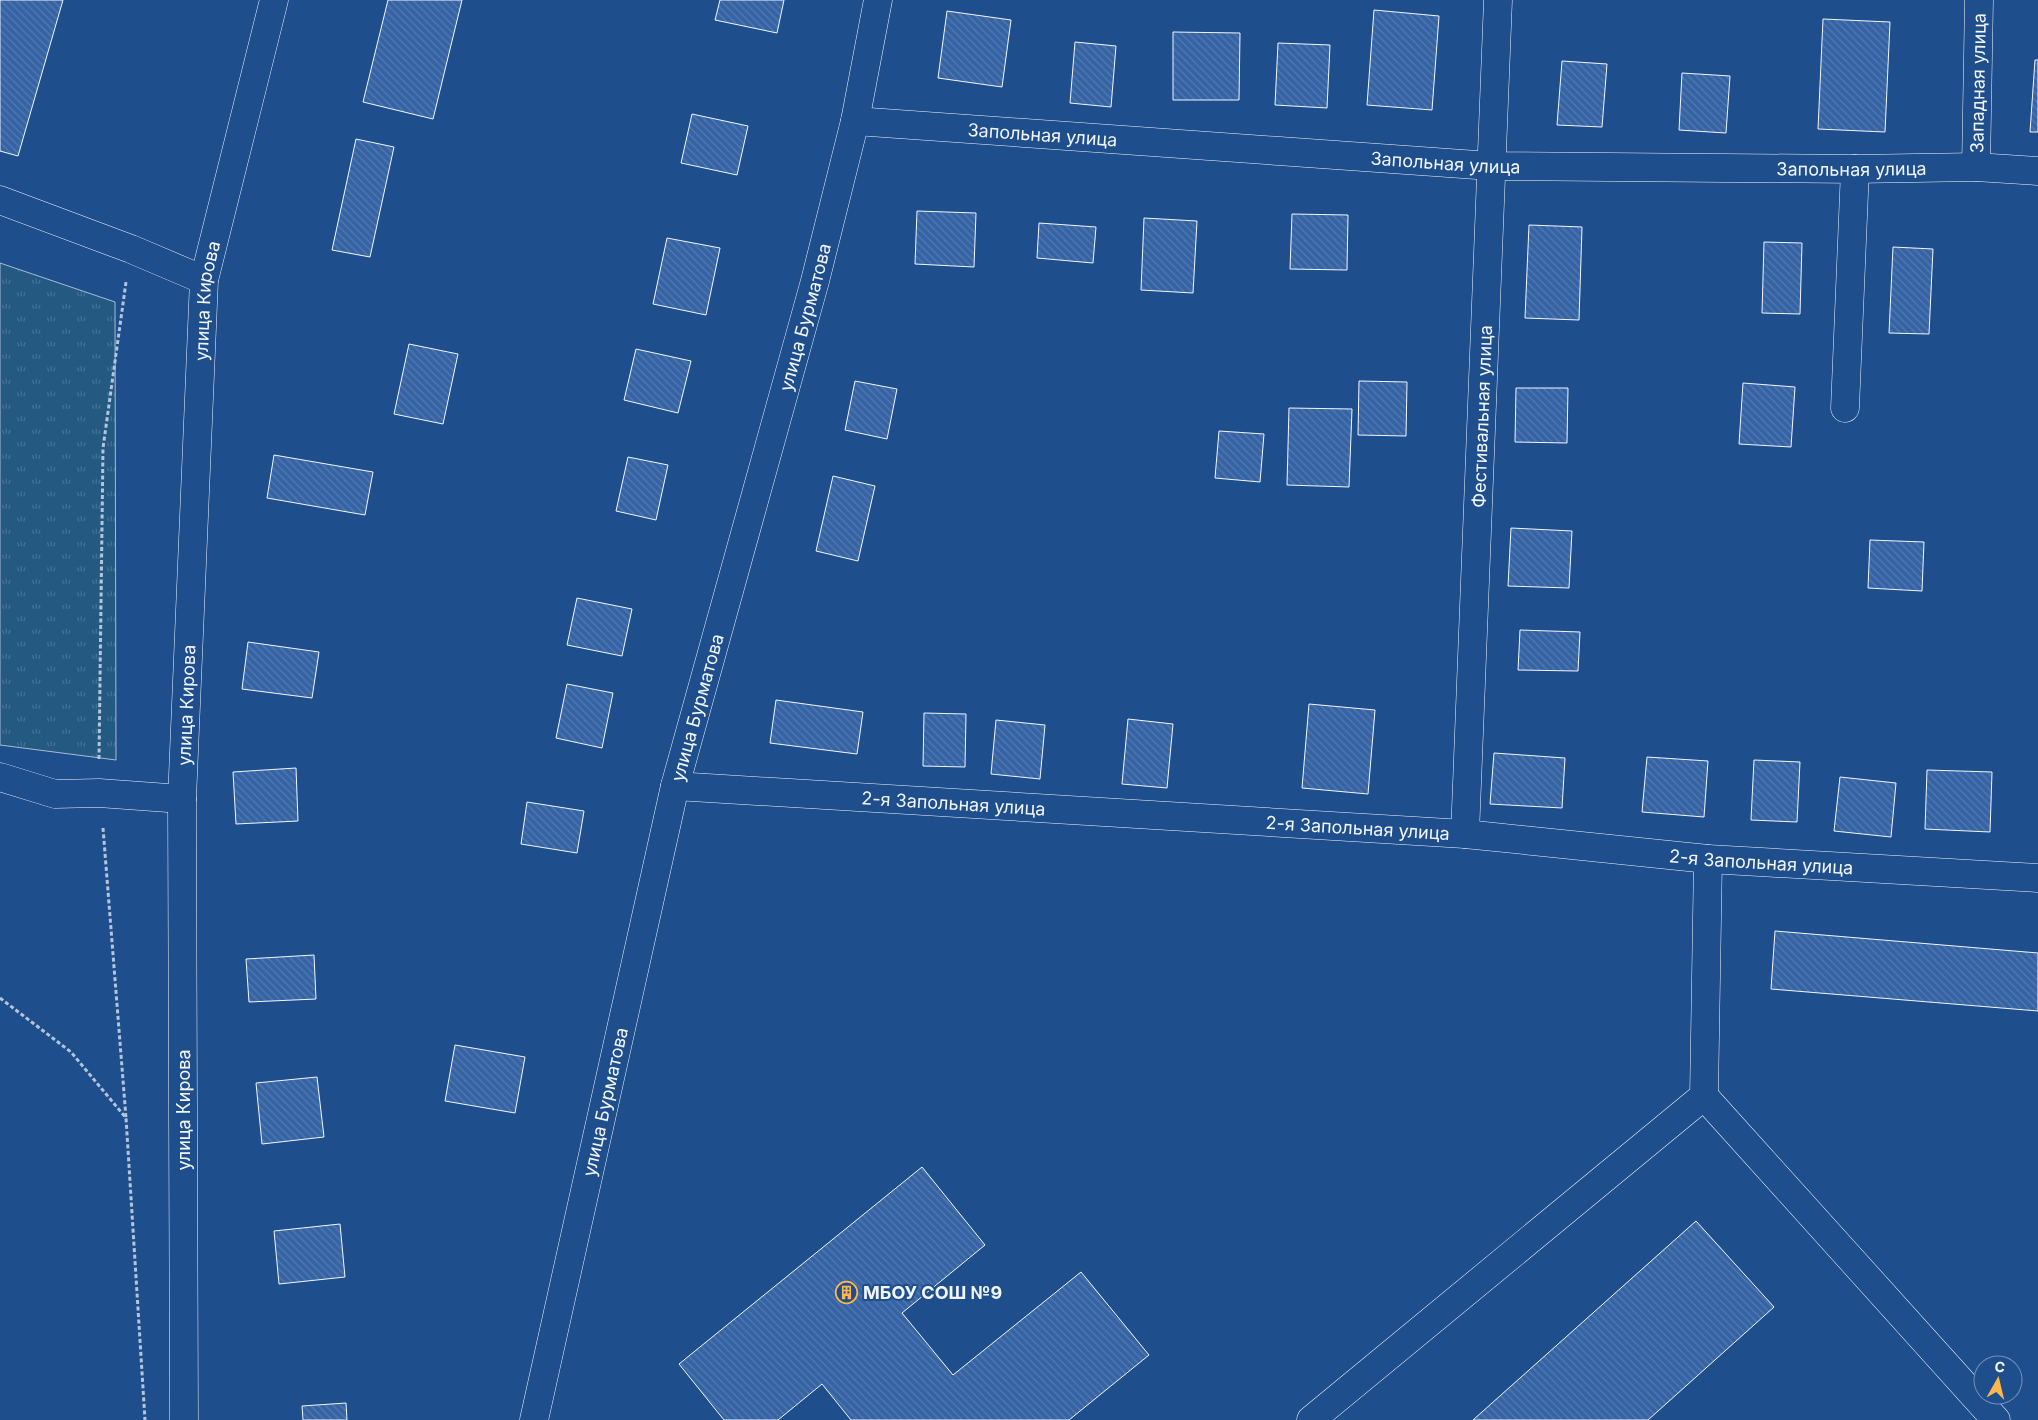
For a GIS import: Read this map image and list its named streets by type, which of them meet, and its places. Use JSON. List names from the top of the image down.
{
  "streets": {
    "street": [
      "Западная улица",
      "Запольная улица",
      "улица Кирова",
      "улица Бурматова",
      "Фестивальная улица",
      "2-я Запольная улица"
    ]
  },
  "crossings": [
    ["Западная улица", "Запольная улица"],
    ["Запольная улица", "улица Бурматова"],
    ["Запольная улица", "Фестивальная улица"],
    ["улица Бурматова", "2-я Запольная улица"],
    ["Фестивальная улица", "2-я Запольная улица"]
  ],
  "places": {
    "building": ["МБОУ СОШ №9"]
  },
  "north": "top"
}
